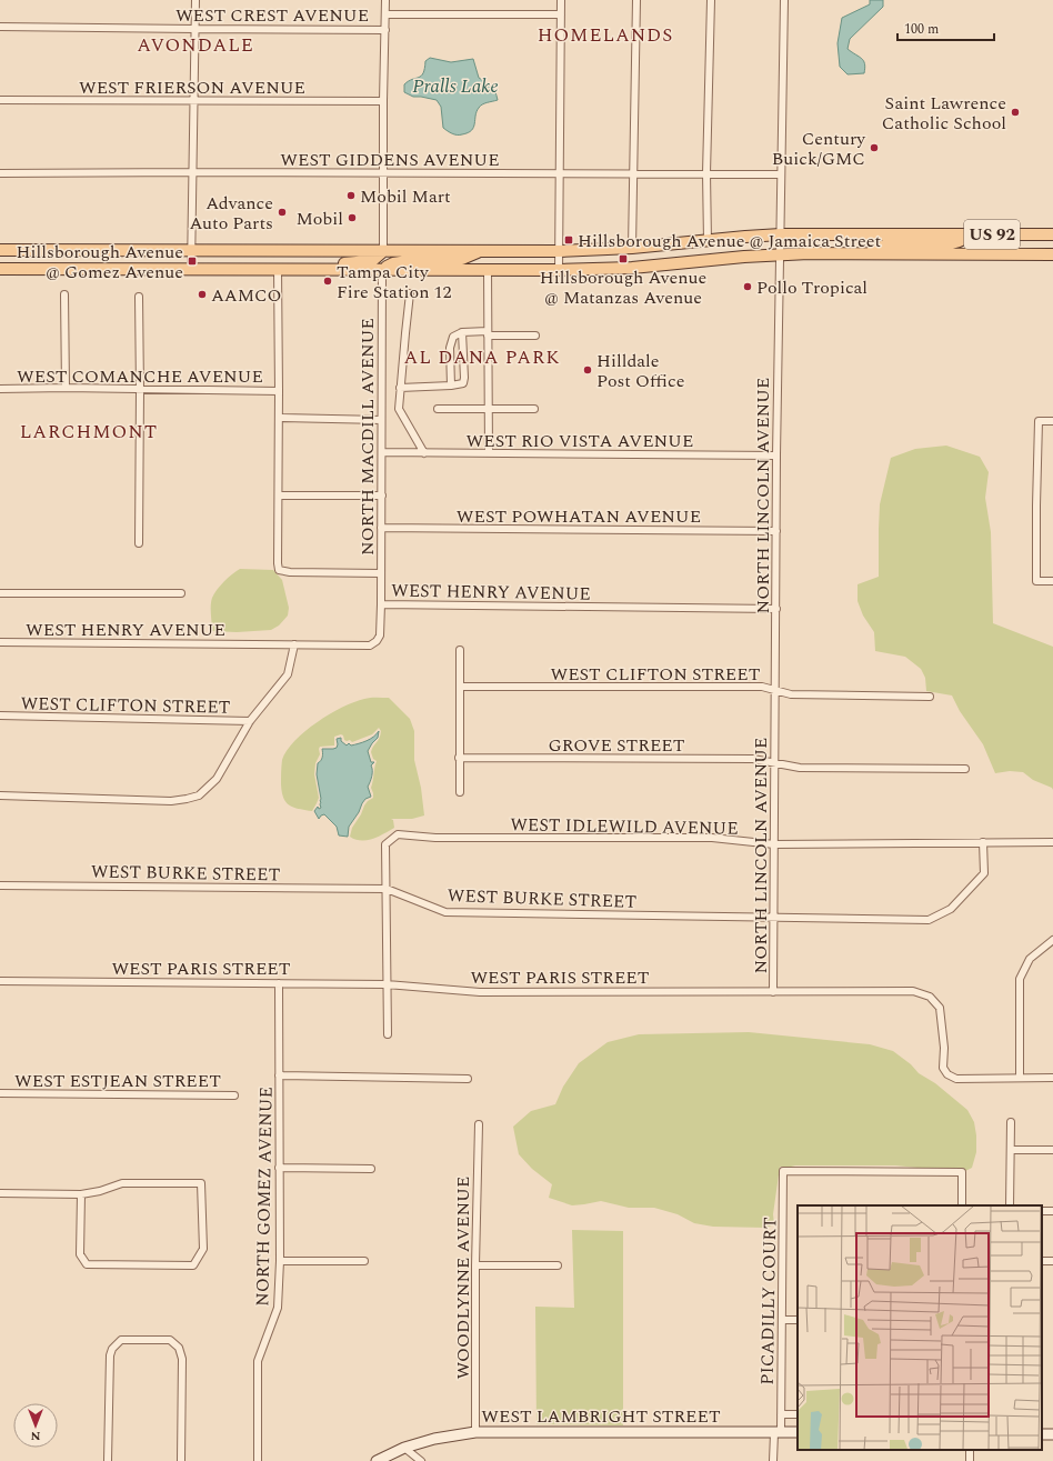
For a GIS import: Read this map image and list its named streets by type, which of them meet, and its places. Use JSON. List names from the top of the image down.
{
  "streets": {
    "main road": ["US 92", "WEST LAMBRIGHT STREET"],
    "street": [
      "WEST CREST AVENUE",
      "WEST FRIERSON AVENUE",
      "WEST GIDDENS AVENUE",
      "WEST COMANCHE AVENUE",
      "NORTH MACDILL AVENUE",
      "WEST RIO VISTA AVENUE",
      "NORTH LINCOLN AVENUE",
      "WEST POWHATAN AVENUE",
      "WEST HENRY AVENUE",
      "WEST CLIFTON STREET",
      "GROVE STREET",
      "WEST IDLEWILD AVENUE",
      "WEST BURKE STREET",
      "WEST PARIS STREET",
      "WEST ESTJEAN STREET",
      "NORTH GOMEZ AVENUE",
      "WOODLYNNE AVENUE",
      "PICADILLY COURT"
    ]
  },
  "crossings": [
    ["WEST GIDDENS AVENUE", "NORTH LINCOLN AVENUE"],
    ["US 92", "NORTH MACDILL AVENUE"],
    ["US 92", "NORTH LINCOLN AVENUE"],
    ["NORTH MACDILL AVENUE", "WEST RIO VISTA AVENUE"],
    ["NORTH MACDILL AVENUE", "WEST POWHATAN AVENUE"],
    ["NORTH MACDILL AVENUE", "WEST HENRY AVENUE"],
    ["WEST RIO VISTA AVENUE", "NORTH LINCOLN AVENUE"],
    ["NORTH LINCOLN AVENUE", "WEST POWHATAN AVENUE"],
    ["NORTH LINCOLN AVENUE", "WEST HENRY AVENUE"],
    ["NORTH LINCOLN AVENUE", "WEST CLIFTON STREET"],
    ["NORTH LINCOLN AVENUE", "GROVE STREET"],
    ["NORTH LINCOLN AVENUE", "WEST IDLEWILD AVENUE"],
    ["NORTH LINCOLN AVENUE", "WEST BURKE STREET"],
    ["NORTH LINCOLN AVENUE", "WEST PARIS STREET"],
    ["WEST IDLEWILD AVENUE", "WEST BURKE STREET"],
    ["WEST PARIS STREET", "NORTH GOMEZ AVENUE"],
    ["WOODLYNNE AVENUE", "WEST LAMBRIGHT STREET"],
    ["PICADILLY COURT", "WEST LAMBRIGHT STREET"]
  ],
  "districts": [
    "HOMELANDS",
    "AVONDALE",
    "AL DANA PARK",
    "LARCHMONT"
  ],
  "water": ["Pralls Lake"],
  "places": {
    "other": [
      "Saint Lawrence Catholic School",
      "Century Buick/GMC",
      "Mobil Mart",
      "Advance Auto Parts",
      "Mobil",
      "Tampa City Fire Station 12",
      "Pollo Tropical",
      "AAMCO",
      "Hilldale Post Office"
    ],
    "transit": ["Hillsborough Avenue @ Jamaica Street", "Hillsborough Avenue @ Matanzas Avenue", "Hillsborough Avenue @ Gomez Avenue"]
  },
  "scale_bar": "100 m",
  "north": "bottom"
}
